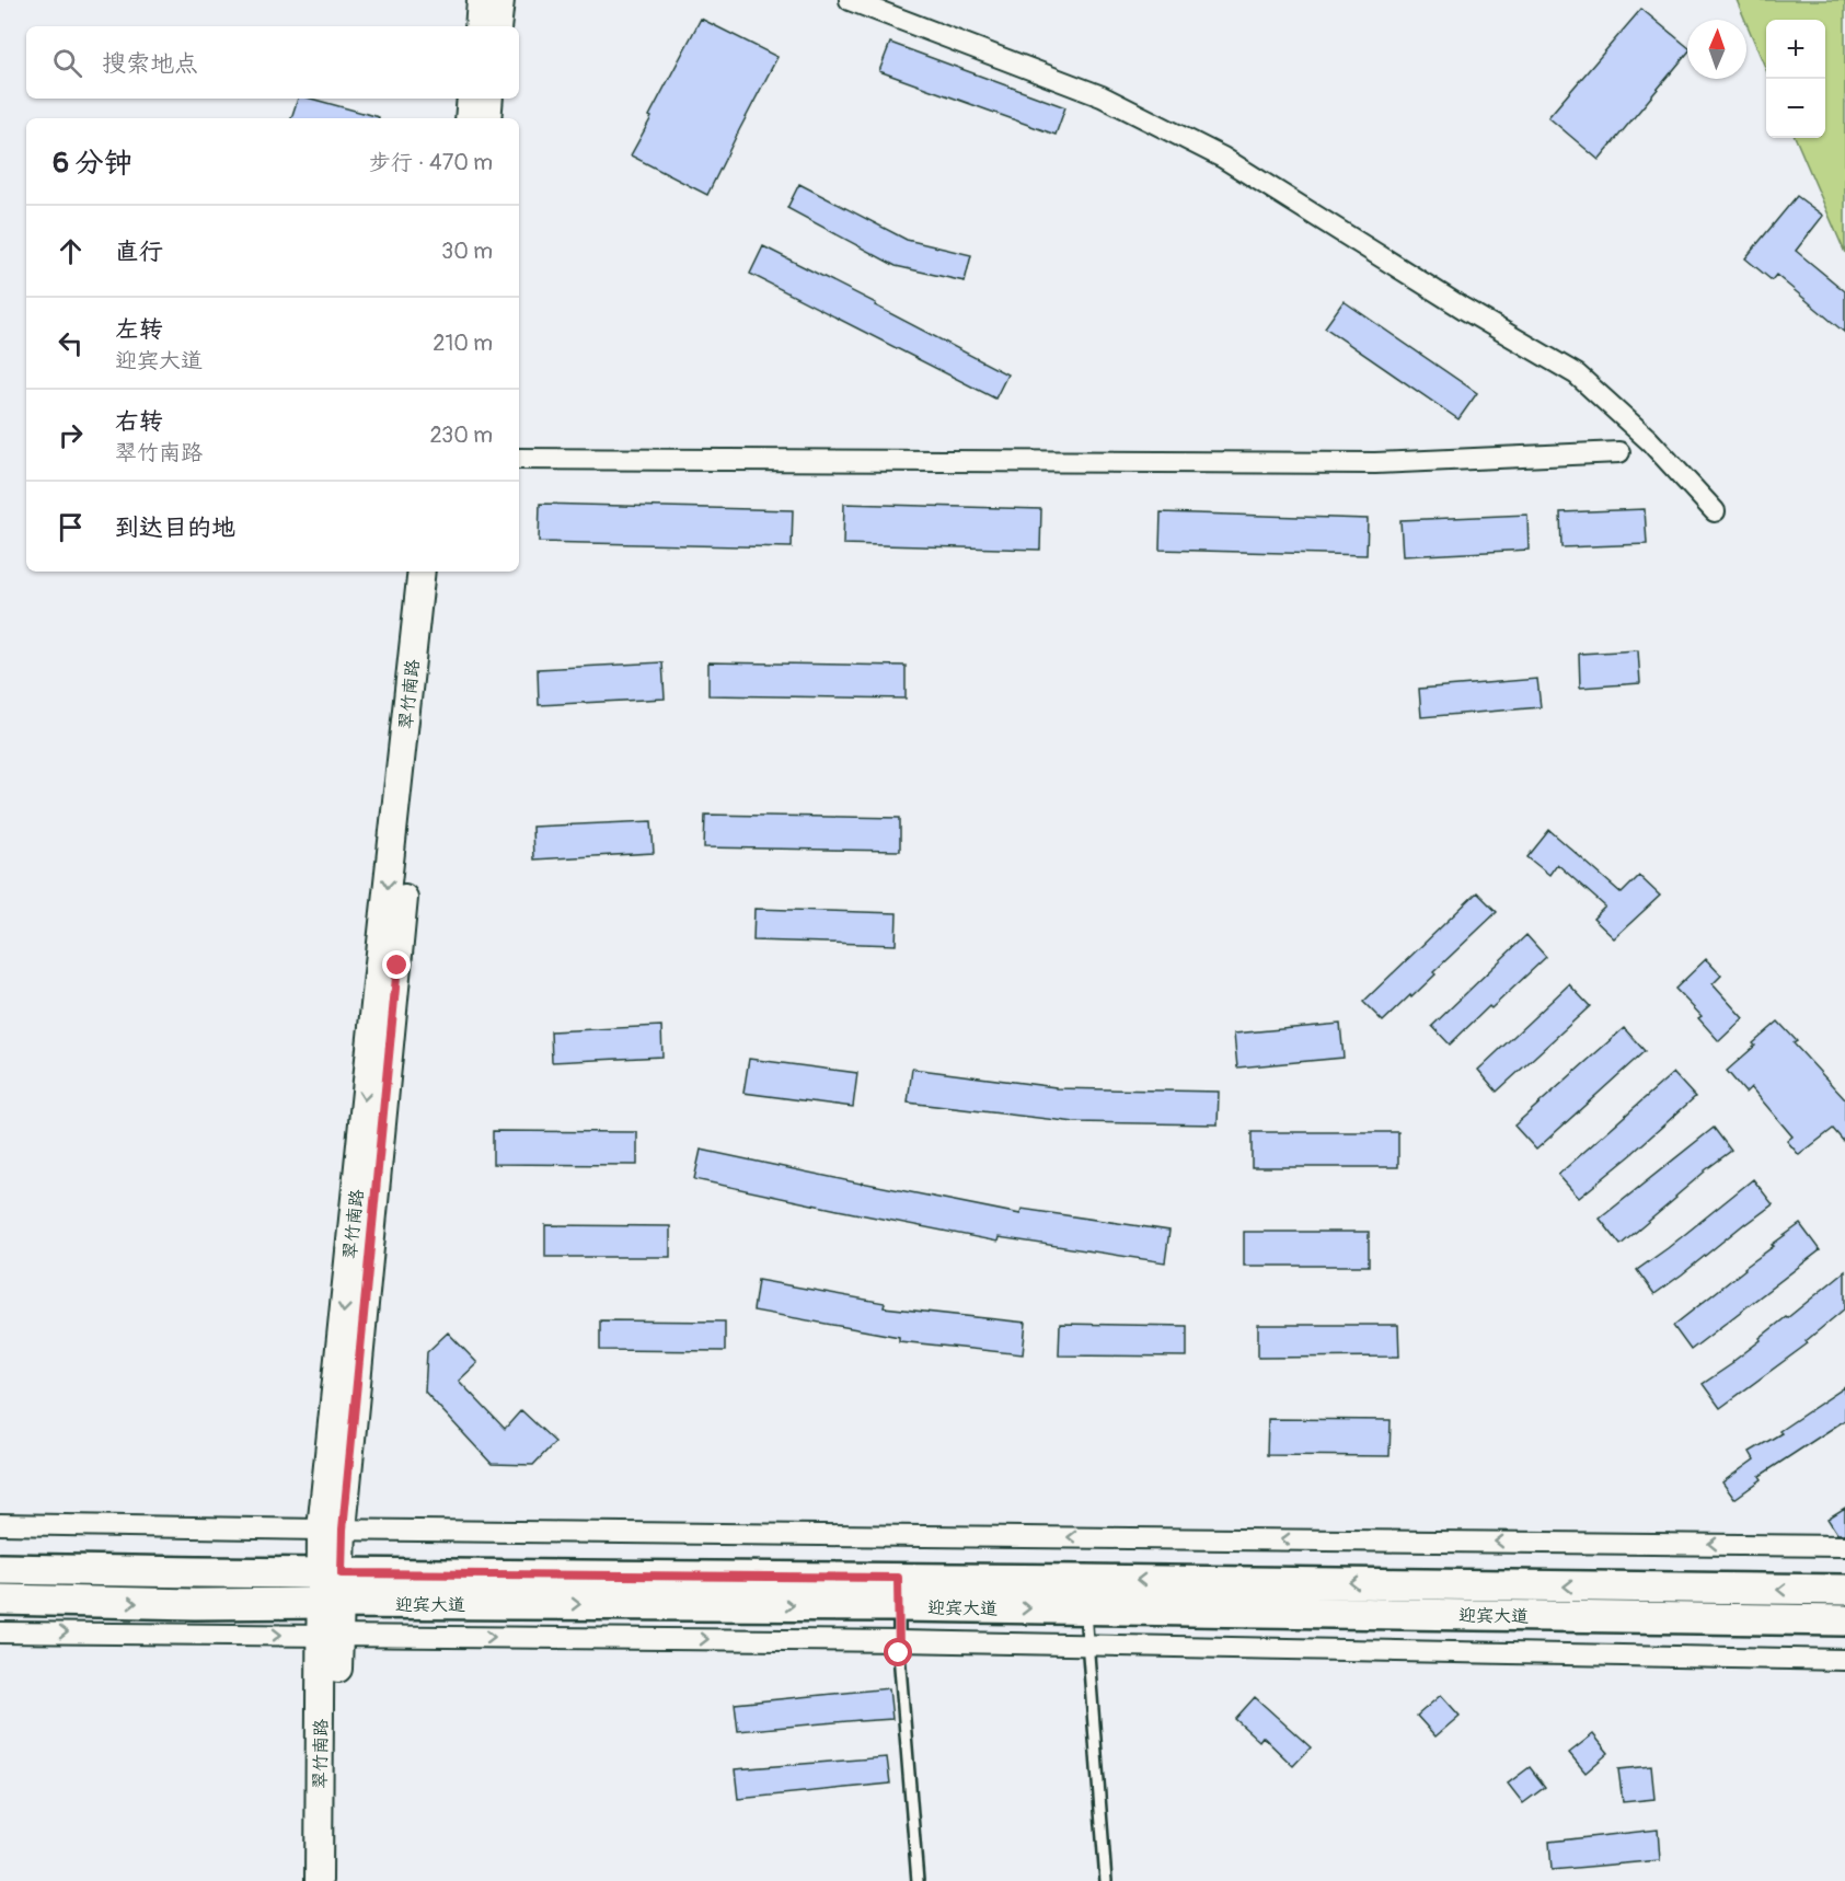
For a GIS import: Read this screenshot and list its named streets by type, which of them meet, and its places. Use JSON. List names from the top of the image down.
{
  "streets": {
    "main road": ["翠竹南路", "迎宾大道"]
  },
  "crossings": [
    ["翠竹南路", "迎宾大道"]
  ],
  "north": "top",
  "page": {
    "map_buttons": ["+", "−"],
    "search": "搜索地点",
    "heading": ["6 分钟", "步行 · 470 m"],
    "list": [
      ["直行", "30 m"],
      ["左转", "迎宾大道", "210 m"],
      ["右转", "翠竹南路", "230 m"],
      "到达目的地"
    ]
  }
}
